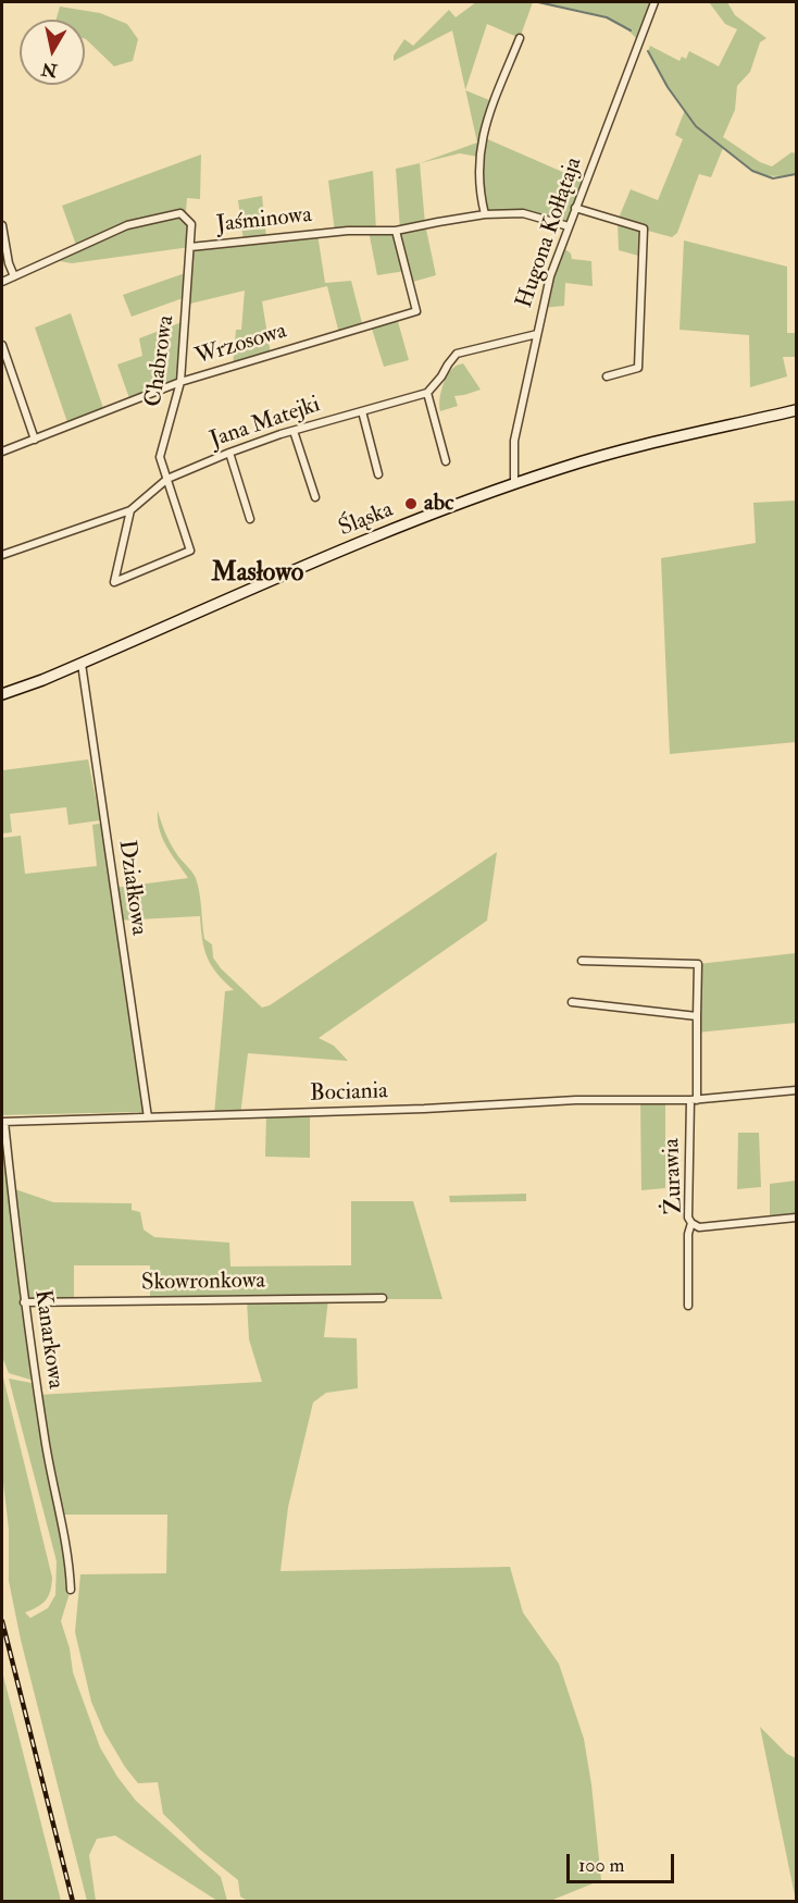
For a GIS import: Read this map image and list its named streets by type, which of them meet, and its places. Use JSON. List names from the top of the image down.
{
  "streets": {
    "street": [
      "Jaśminowa",
      "Hugona Kołłątaja",
      "Wrzosowa",
      "Chabrowa",
      "Jana Matejki",
      "Śląska",
      "Działkowa",
      "Bociania",
      "Żurawia",
      "Skowronkowa",
      "Kanarkowa"
    ]
  },
  "crossings": [
    ["Jaśminowa", "Hugona Kołłątaja"],
    ["Jaśminowa", "Wrzosowa"],
    ["Jaśminowa", "Chabrowa"],
    ["Hugona Kołłątaja", "Śląska"],
    ["Wrzosowa", "Chabrowa"],
    ["Chabrowa", "Jana Matejki"],
    ["Śląska", "Działkowa"],
    ["Działkowa", "Bociania"],
    ["Bociania", "Żurawia"],
    ["Bociania", "Kanarkowa"],
    ["Skowronkowa", "Kanarkowa"]
  ],
  "districts": ["Masłowo"],
  "places": ["abc"],
  "scale_bar": "100 m",
  "north": "bottom"
}
